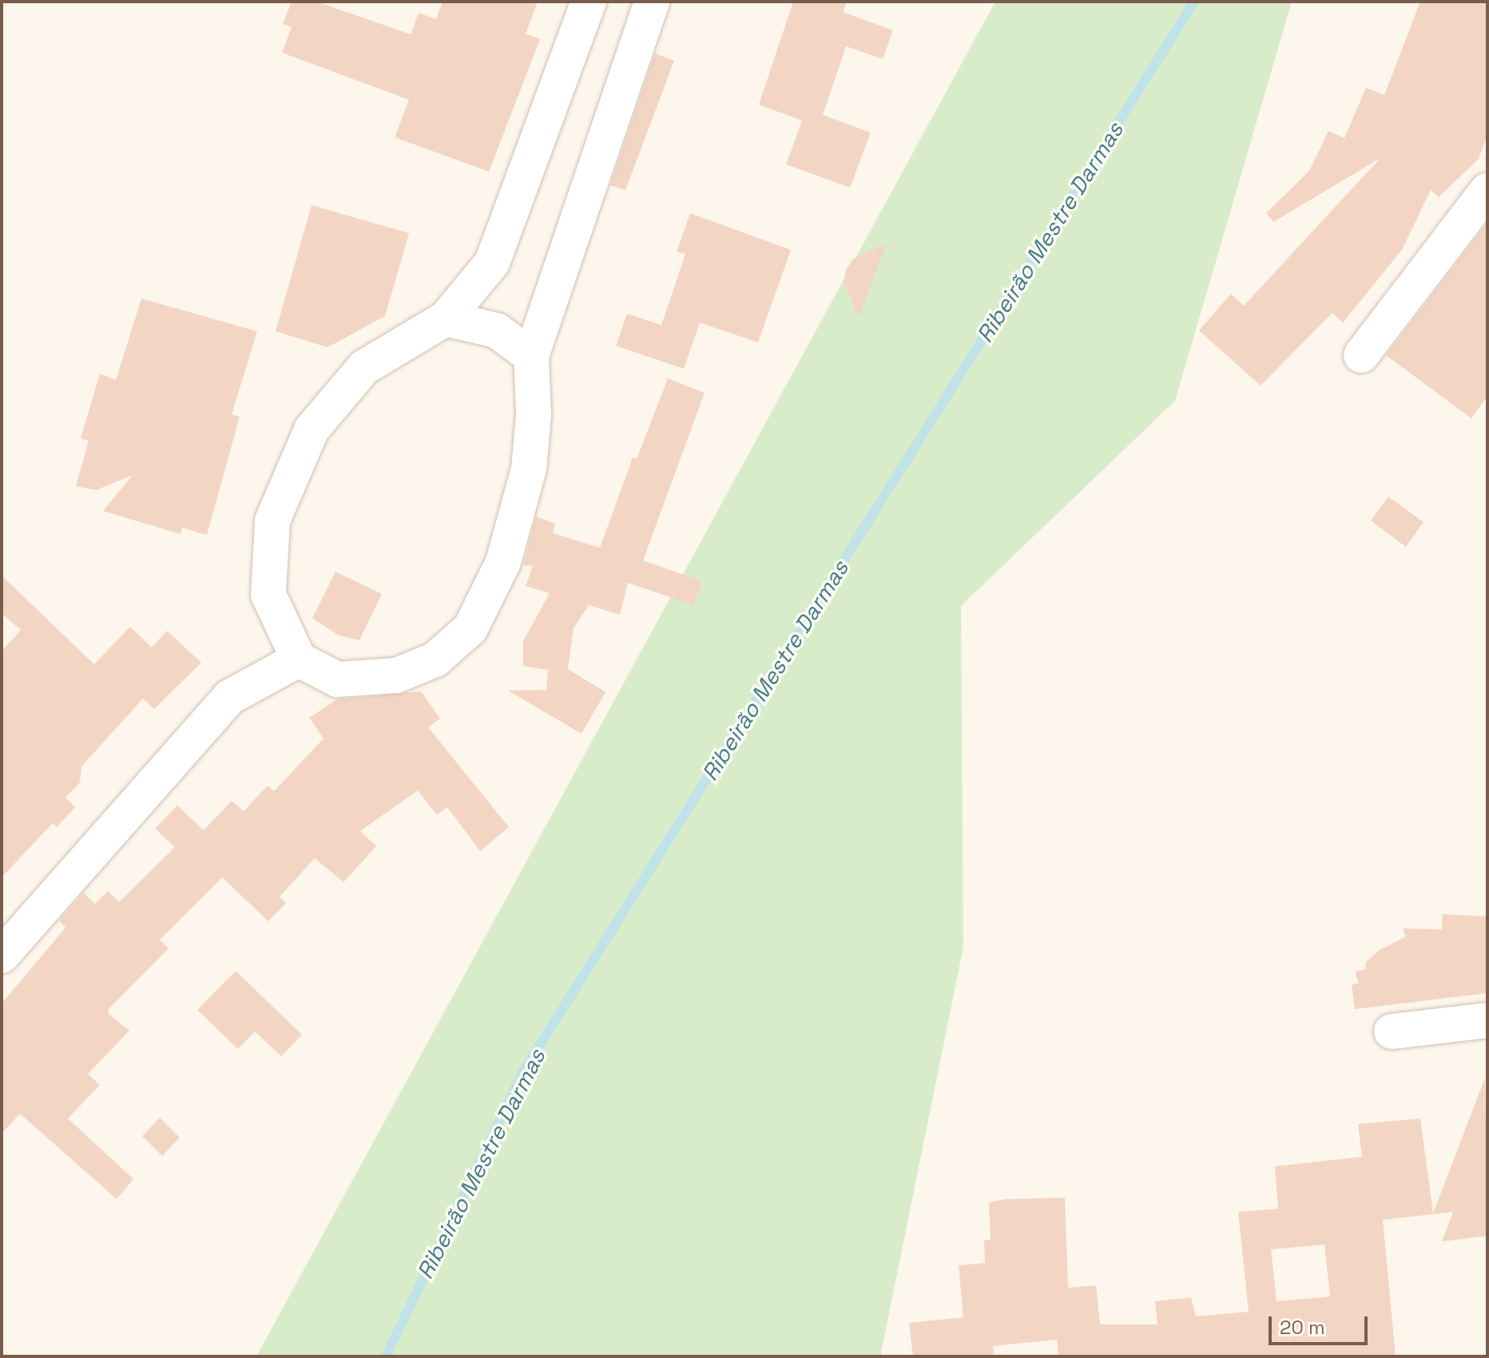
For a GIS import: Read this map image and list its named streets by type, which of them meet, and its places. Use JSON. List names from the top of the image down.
{
  "water": ["Ribeirão Mestre Darmas"],
  "scale_bar": "20 m"
}
